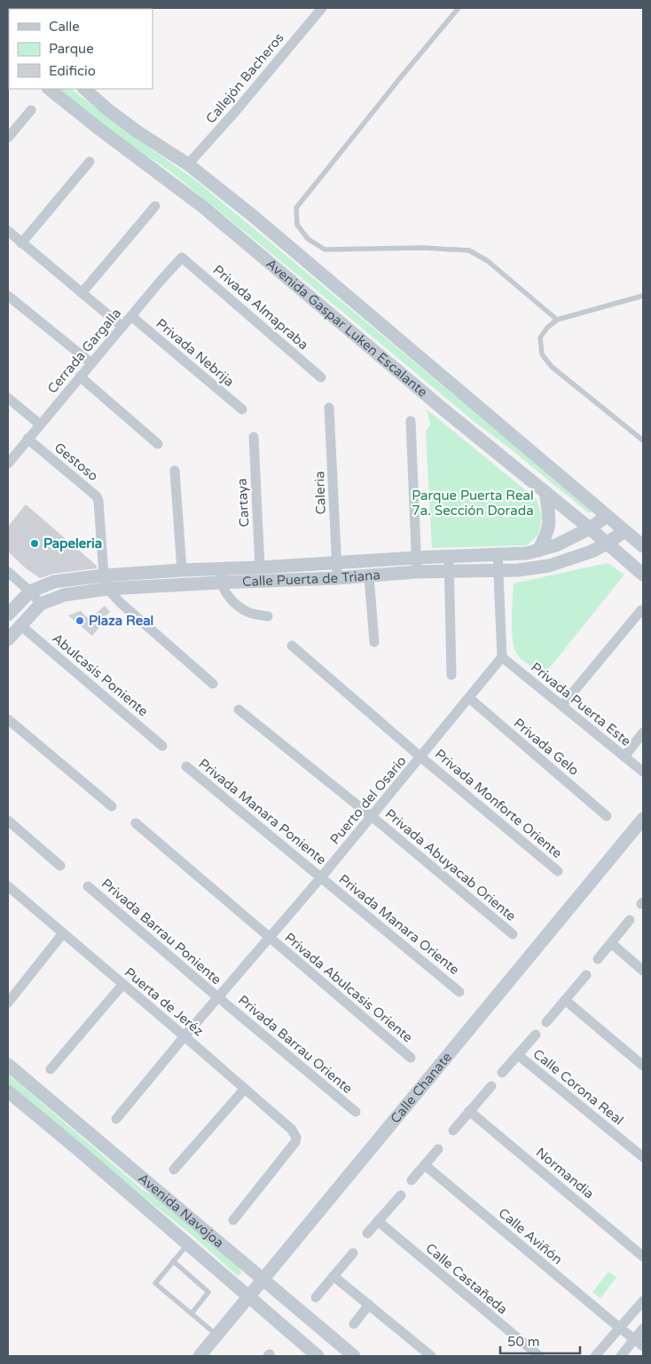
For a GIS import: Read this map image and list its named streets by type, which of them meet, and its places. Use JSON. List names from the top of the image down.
{
  "streets": {
    "street": [
      "Callejón Bacheros",
      "Privada Almapraba",
      "Avenida Gaspar Luken Escalante",
      "Cerrada Gargalla",
      "Privada Nebrija",
      "Gestoso",
      "Caleria",
      "Cartaya",
      "Calle Puerta de Triana",
      "Abulcasis Poniente",
      "Privada Puerta Este",
      "Privada Gelo",
      "Puerto del Osario",
      "Privada Monforte Oriente",
      "Privada Manara Poniente",
      "Privada Abuyacab Oriente",
      "Privada Manara Oriente",
      "Privada Barrau Poniente",
      "Privada Abulcasis Oriente",
      "Puerta de Jeréz",
      "Privada Barrau Oriente",
      "Calle Corona Real",
      "Calle Chanate",
      "Normandia",
      "Avenida Navojoa",
      "Calle Aviñón",
      "Calle Castañeda"
    ]
  },
  "crossings": [
    ["Callejón Bacheros", "Avenida Gaspar Luken Escalante"],
    ["Privada Almapraba", "Cerrada Gargalla"],
    ["Avenida Gaspar Luken Escalante", "Calle Puerta de Triana"],
    ["Cerrada Gargalla", "Privada Nebrija"],
    ["Cerrada Gargalla", "Gestoso"],
    ["Gestoso", "Calle Puerta de Triana"],
    ["Caleria", "Calle Puerta de Triana"],
    ["Cartaya", "Calle Puerta de Triana"],
    ["Calle Puerta de Triana", "Abulcasis Poniente"],
    ["Privada Puerta Este", "Puerto del Osario"],
    ["Privada Gelo", "Puerto del Osario"],
    ["Puerto del Osario", "Privada Monforte Oriente"],
    ["Puerto del Osario", "Privada Manara Poniente"],
    ["Puerto del Osario", "Privada Abuyacab Oriente"],
    ["Puerto del Osario", "Privada Manara Oriente"],
    ["Puerto del Osario", "Privada Barrau Poniente"],
    ["Puerto del Osario", "Privada Abulcasis Oriente"],
    ["Puerto del Osario", "Puerta de Jeréz"],
    ["Puerto del Osario", "Privada Barrau Oriente"],
    ["Privada Manara Poniente", "Privada Manara Oriente"],
    ["Privada Barrau Poniente", "Privada Barrau Oriente"],
    ["Calle Chanate", "Avenida Navojoa"]
  ],
  "parks": ["Parque Puerta Real 7a. Sección Dorada"],
  "places": ["Papeleria", "Plaza Real"],
  "legend": ["Calle", "Parque", "Edificio"],
  "scale_bar": "50 m"
}
